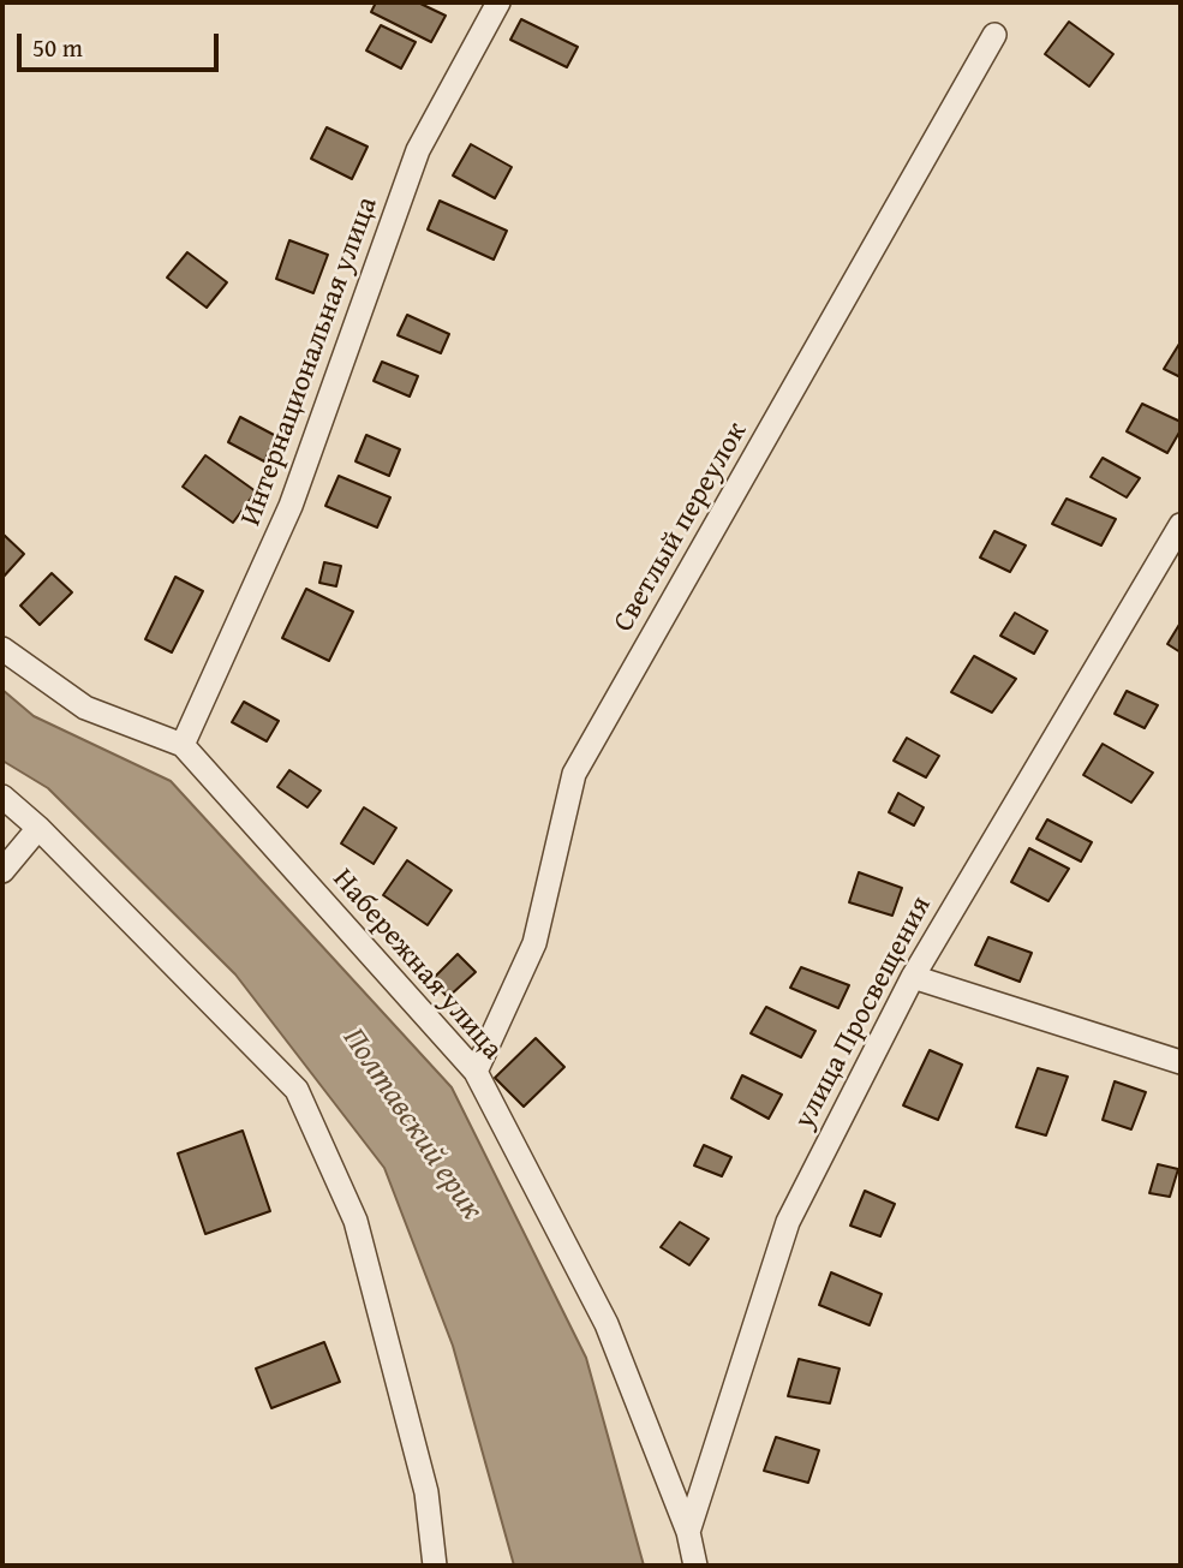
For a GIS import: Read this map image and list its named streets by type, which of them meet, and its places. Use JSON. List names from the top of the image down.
{
  "streets": {
    "street": [
      "Интернациональная улица",
      "Светлый переулок",
      "Набережная улица",
      "улица Просвещения"
    ]
  },
  "crossings": [
    ["Интернациональная улица", "Набережная улица"],
    ["Светлый переулок", "Набережная улица"],
    ["Набережная улица", "улица Просвещения"]
  ],
  "water": ["Полтавский ерик"],
  "scale_bar": "50 m"
}
